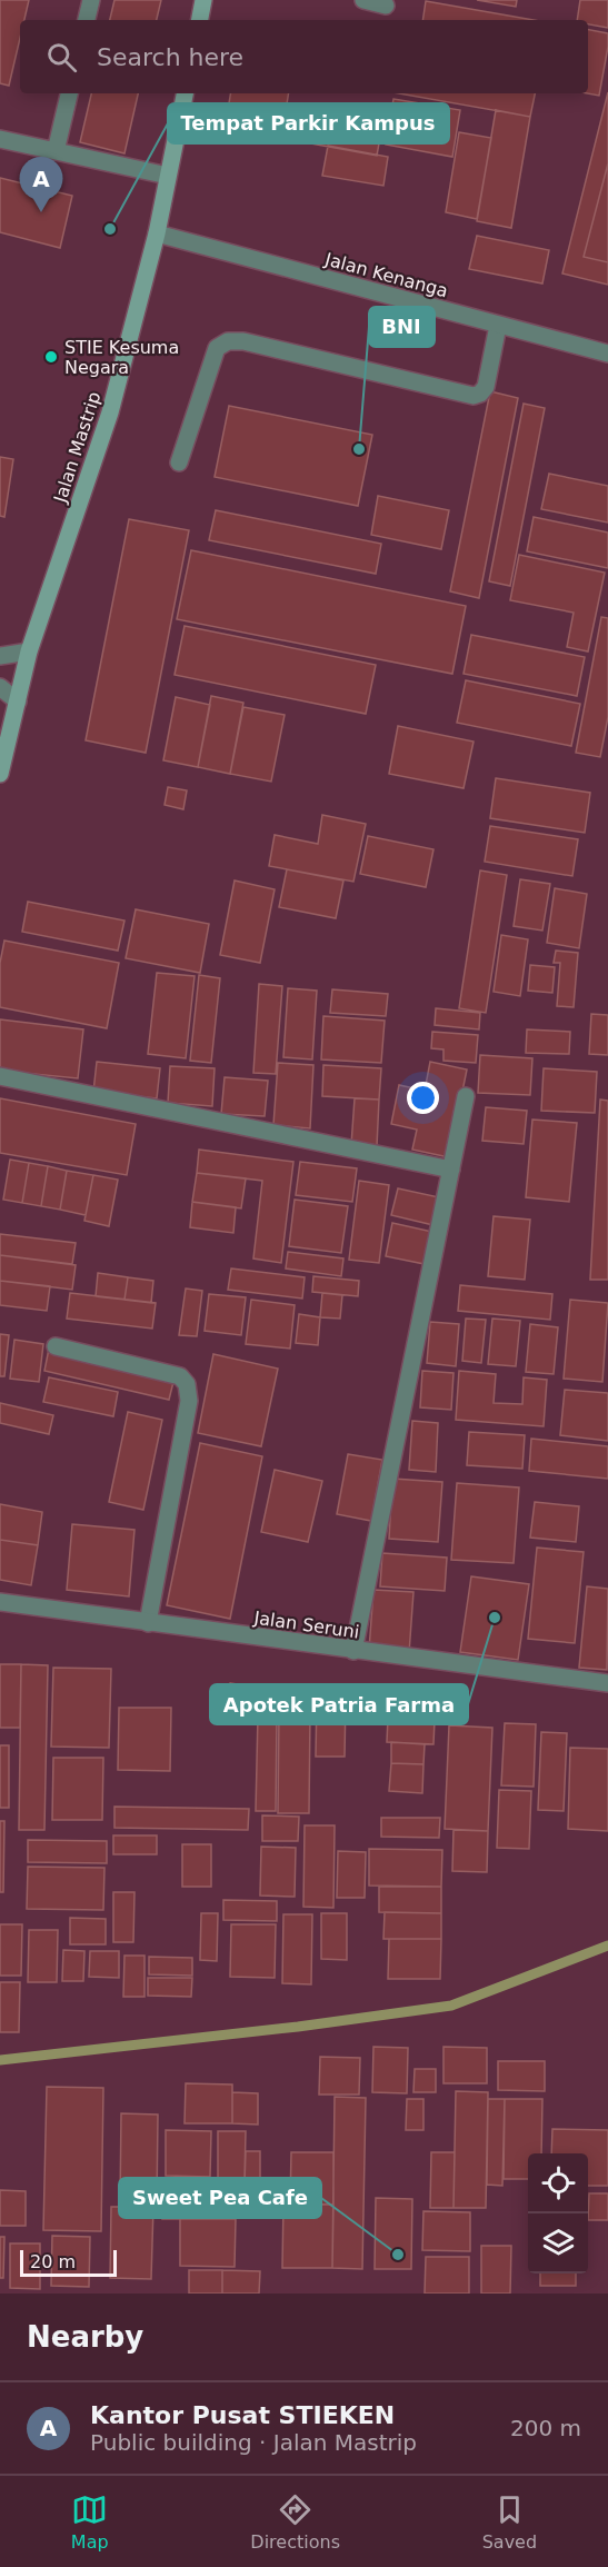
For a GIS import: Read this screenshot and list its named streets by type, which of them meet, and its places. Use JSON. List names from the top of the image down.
{
  "streets": {
    "main road": ["Jalan Mastrip"],
    "street": ["Jalan Kenanga", "Jalan Seruni"]
  },
  "crossings": [
    ["Jalan Kenanga", "Jalan Mastrip"]
  ],
  "places": [
    "Tempat Parkir Kampus",
    "STIE Kesuma Negara",
    "BNI",
    "Apotek Patria Farma",
    "Sweet Pea Cafe"
  ],
  "scale_bar": "20 m",
  "page": {
    "search": "Search here",
    "pins": "A",
    "scale": "20 m",
    "heading": "Nearby",
    "list": [
      {
        "mark": "A",
        "name": "Kantor Pusat STIEKEN",
        "note": "Public building · Jalan Mastrip",
        "value": "200 m"
      }
    ],
    "nav": ["Map", "Directions", "Saved"]
  }
}
